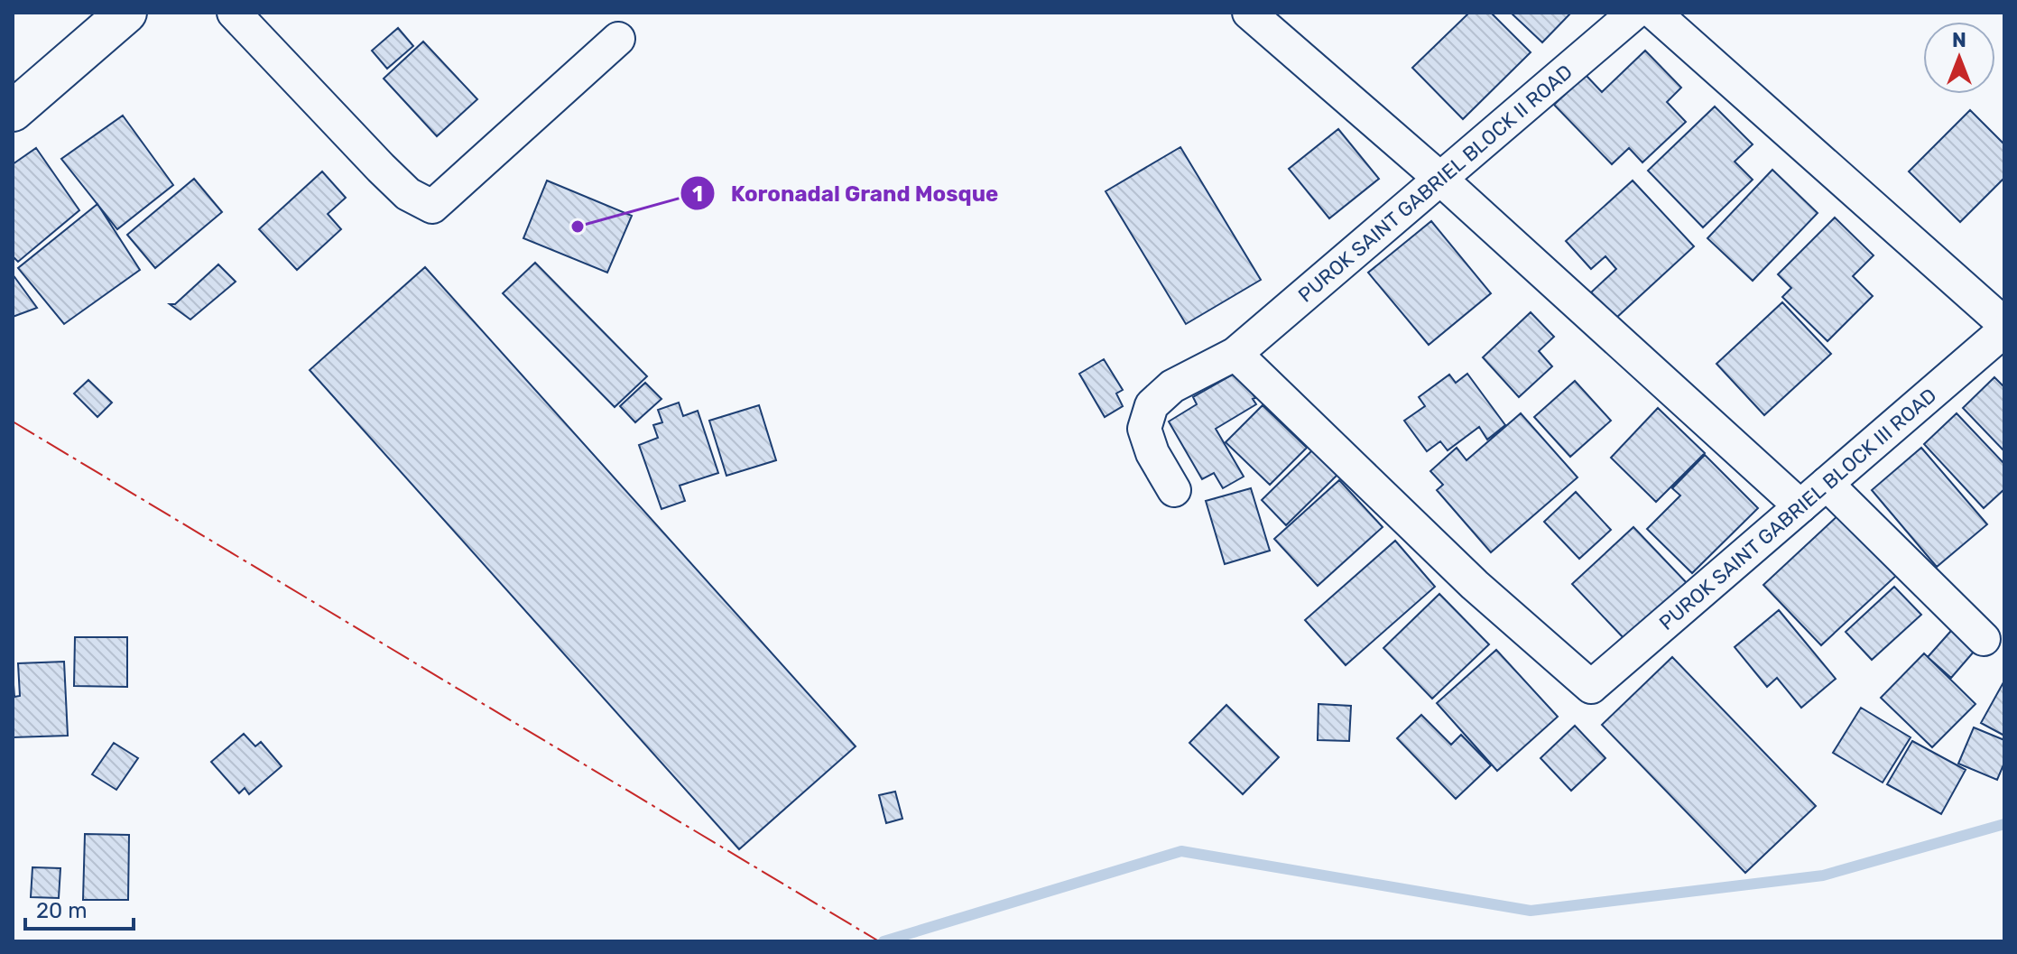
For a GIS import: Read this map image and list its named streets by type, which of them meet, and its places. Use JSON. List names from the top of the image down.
{
  "streets": {
    "street": ["PUROK SAINT GABRIEL BLOCK II ROAD", "PUROK SAINT GABRIEL BLOCK III ROAD"]
  },
  "crossings": [
    ["PUROK SAINT GABRIEL BLOCK II ROAD", "PUROK SAINT GABRIEL BLOCK III ROAD"]
  ],
  "places": ["Koronadal Grand Mosque"],
  "scale_bar": "20 m",
  "north": "top"
}
